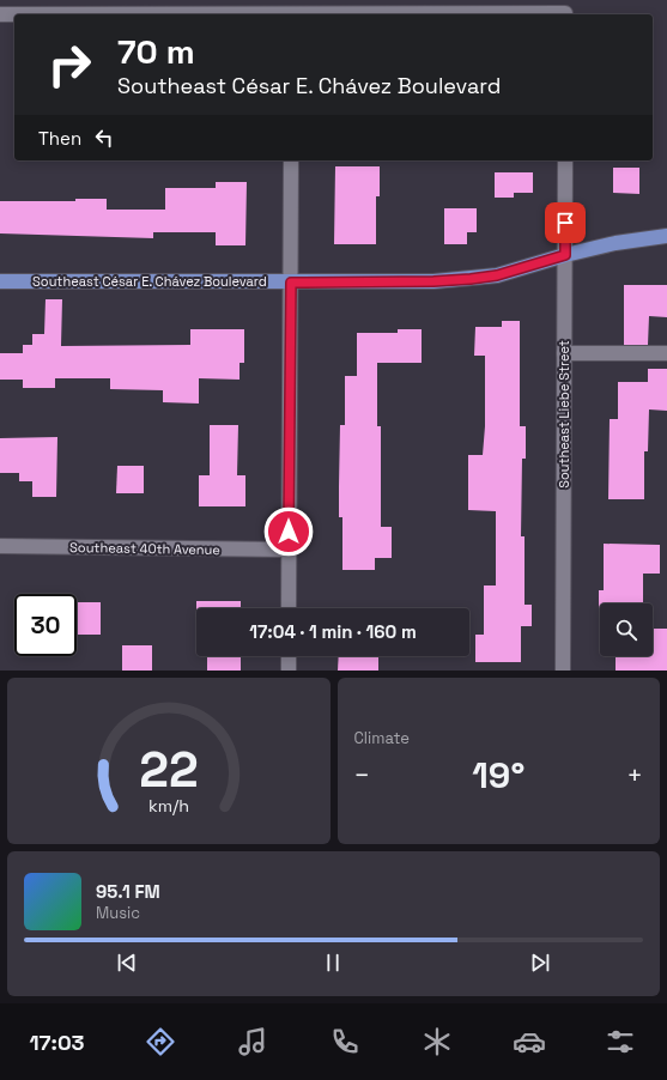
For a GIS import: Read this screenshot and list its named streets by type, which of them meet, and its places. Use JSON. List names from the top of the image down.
{
  "streets": {
    "main road": ["Southeast César E. Chávez Boulevard"],
    "street": ["Southeast Liebe Street", "Southeast 40th Avenue"]
  },
  "crossings": [
    ["Southeast César E. Chávez Boulevard", "Southeast Liebe Street"]
  ],
  "page": {
    "turn": ["70 m", "Southeast César E. Chávez Boulevard"],
    "then": "Then",
    "limit": "30",
    "trip": "17:04 · 1 min · 160 m",
    "tile": "Climate",
    "heat": ["−", "19°", "+"],
    "song": ["95.1 FM", "Music"],
    "tabs": "17:03",
    "gauge": ["22", "km/h"]
  }
}
